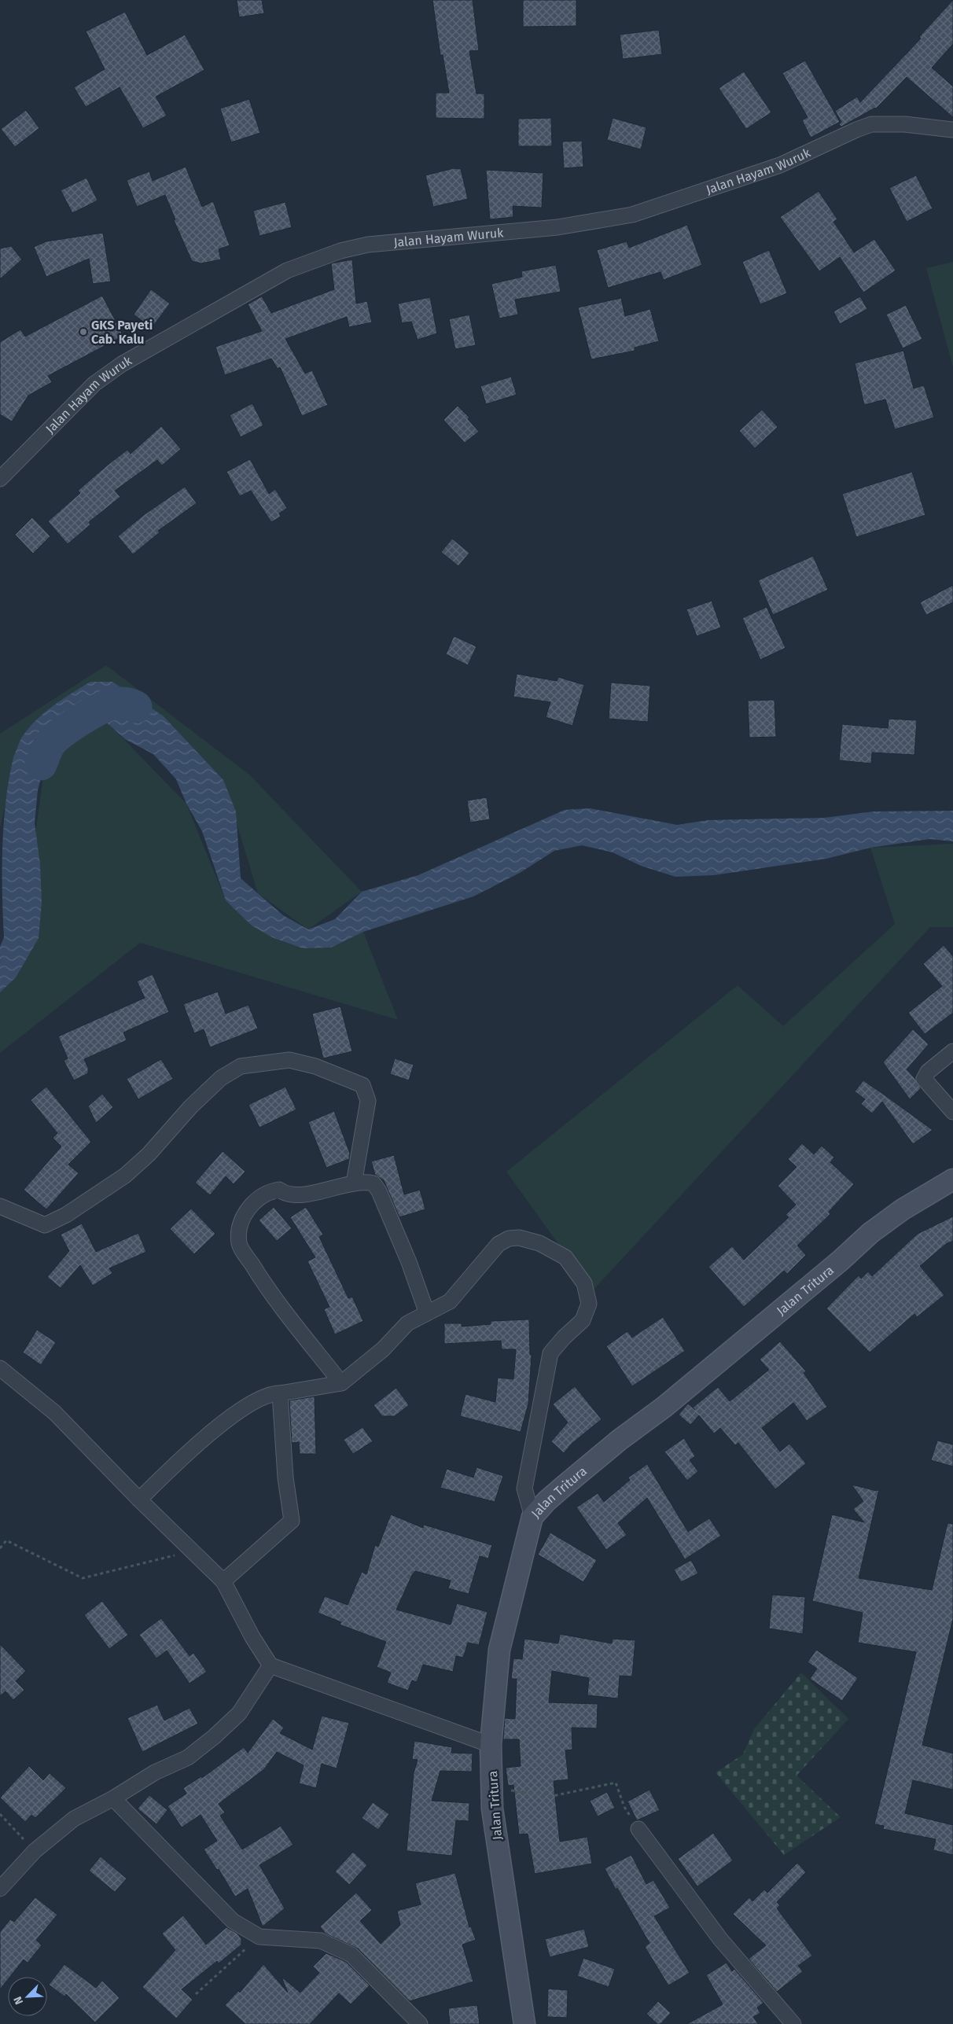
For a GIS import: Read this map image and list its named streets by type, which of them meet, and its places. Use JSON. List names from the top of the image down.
{
  "streets": {
    "street": ["Jalan Hayam Wuruk", "Jalan Tritura"]
  },
  "places": ["GKS Payeti Cab. Kalu"],
  "north": "bottom left"
}
